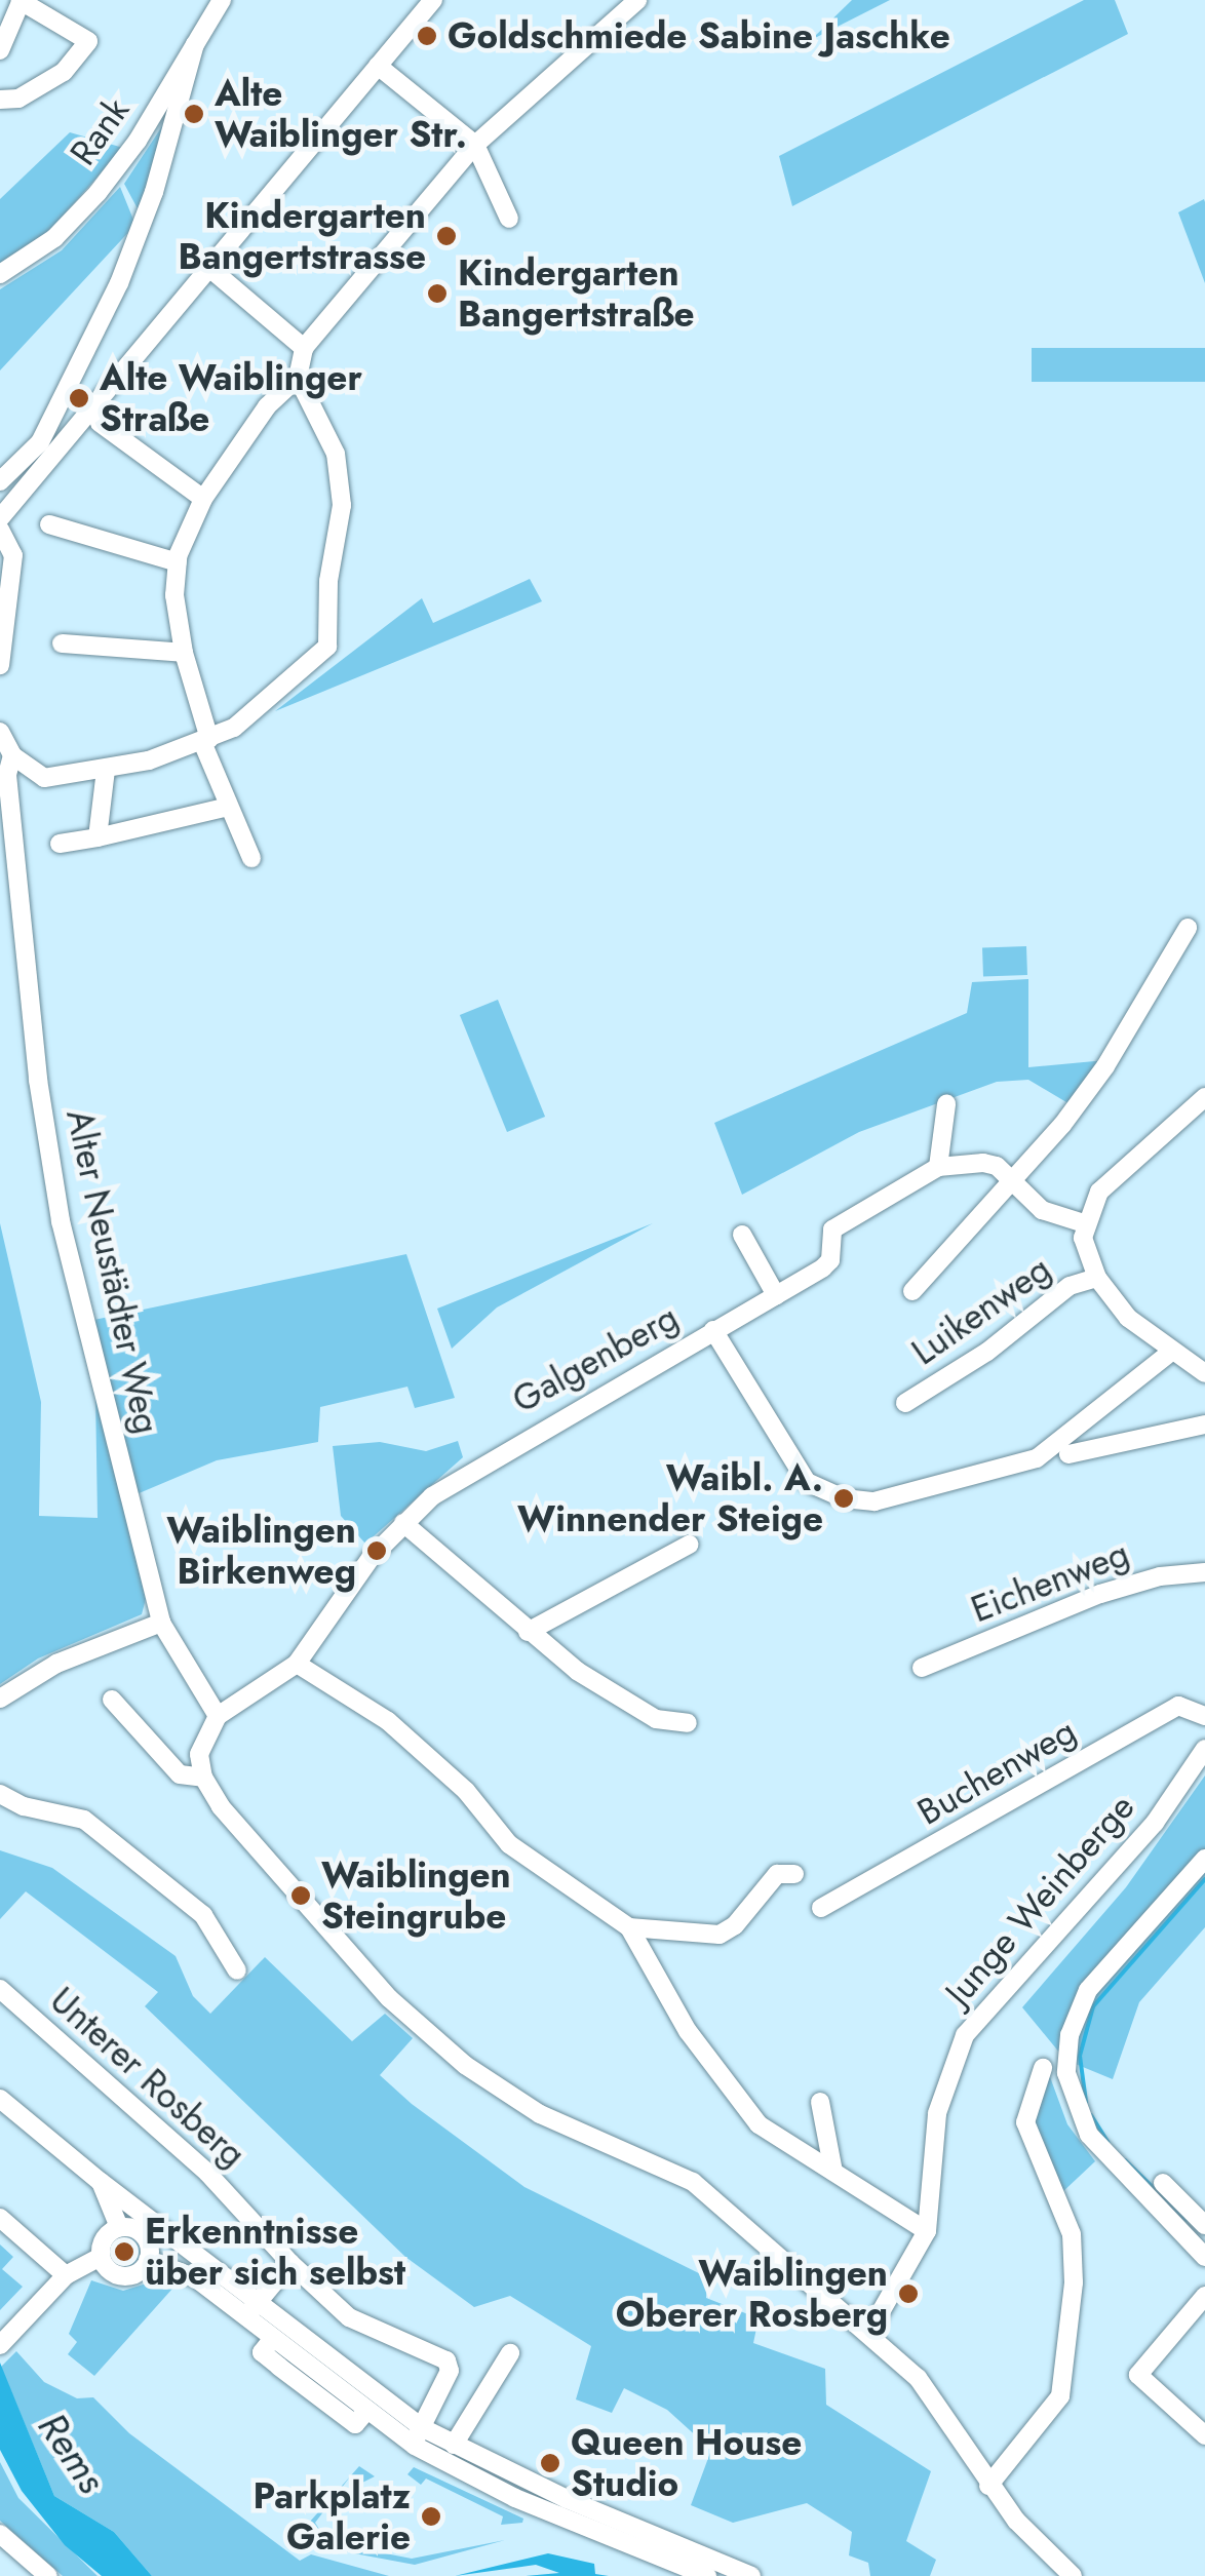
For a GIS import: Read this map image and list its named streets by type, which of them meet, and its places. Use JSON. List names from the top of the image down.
{
  "streets": {
    "street": [
      "Rank",
      "Alter Neustädter Weg",
      "Luikenweg",
      "Galgenberg",
      "Eichenweg",
      "Buchenweg",
      "Junge Weinberge",
      "Unterer Rosberg"
    ]
  },
  "crossings": [
    ["Alter Neustädter Weg", "Galgenberg"]
  ],
  "water": ["Rems"],
  "places": [
    "Goldschmiede Sabine Jaschke",
    "Alte Waiblinger Str.",
    "Kindergarten Bangertstrasse",
    "Kindergarten Bangertstraße",
    "Alte Waiblinger Straße",
    "Waibl. A. Winnender Steige",
    "Waiblingen Birkenweg",
    "Waiblingen Steingrube",
    "Erkenntnisse über sich selbst",
    "Waiblingen Oberer Rosberg",
    "Queen House Studio",
    "Parkplatz Galerie"
  ]
}
